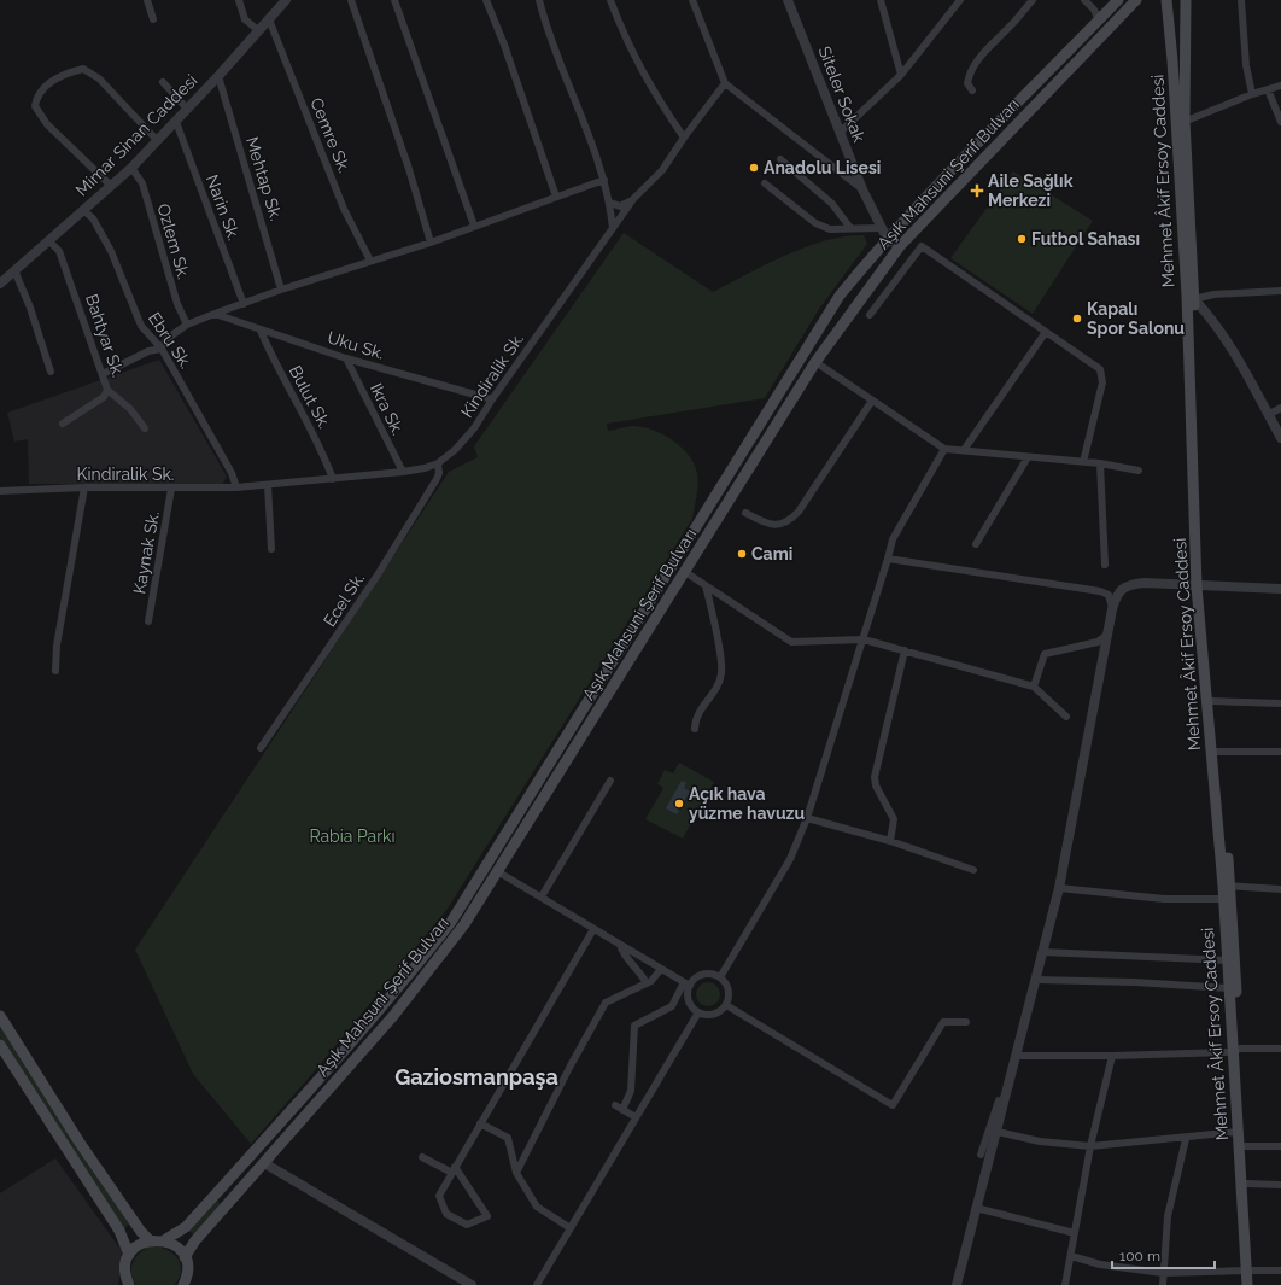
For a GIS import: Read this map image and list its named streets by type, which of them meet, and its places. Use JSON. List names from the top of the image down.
{
  "streets": {
    "main road": ["Aşık Mahsuni Şerif Bulvarı", "Mehmet Âkif Ersoy Caddesi"],
    "street": [
      "Siteler Sokak",
      "Mimar Sinan Caddesi",
      "Cemre Sk.",
      "Mehtap Sk.",
      "Narin Sk.",
      "Ozlem Sk.",
      "Bahtyar Sk.",
      "Ebru Sk.",
      "Uku Sk.",
      "Kindiralik Sk.",
      "Bulut Sk.",
      "Ikra Sk.",
      "Kaynak Sk.",
      "Ecel Sk."
    ]
  },
  "crossings": [
    ["Siteler Sokak", "Aşık Mahsuni Şerif Bulvarı"],
    ["Mimar Sinan Caddesi", "Cemre Sk."],
    ["Mimar Sinan Caddesi", "Mehtap Sk."],
    ["Mimar Sinan Caddesi", "Narin Sk."],
    ["Mimar Sinan Caddesi", "Ozlem Sk."],
    ["Mimar Sinan Caddesi", "Bahtyar Sk."],
    ["Mimar Sinan Caddesi", "Ebru Sk."],
    ["Ebru Sk.", "Kindiralik Sk."],
    ["Uku Sk.", "Kindiralik Sk."],
    ["Uku Sk.", "Bulut Sk."],
    ["Uku Sk.", "Ikra Sk."],
    ["Kindiralik Sk.", "Bulut Sk."],
    ["Kindiralik Sk.", "Ikra Sk."],
    ["Kindiralik Sk.", "Kaynak Sk."],
    ["Kindiralik Sk.", "Ecel Sk."]
  ],
  "districts": ["Gaziosmanpaşa"],
  "parks": ["Rabia Parkı"],
  "places": {
    "other": [
      "Anadolu Lisesi",
      "Futbol Sahası",
      "Kapalı Spor Salonu",
      "Cami",
      "Açık hava yüzme havuzu"
    ],
    "health": ["Aile Sağlık Merkezi"]
  },
  "scale_bar": "100 m"
}
